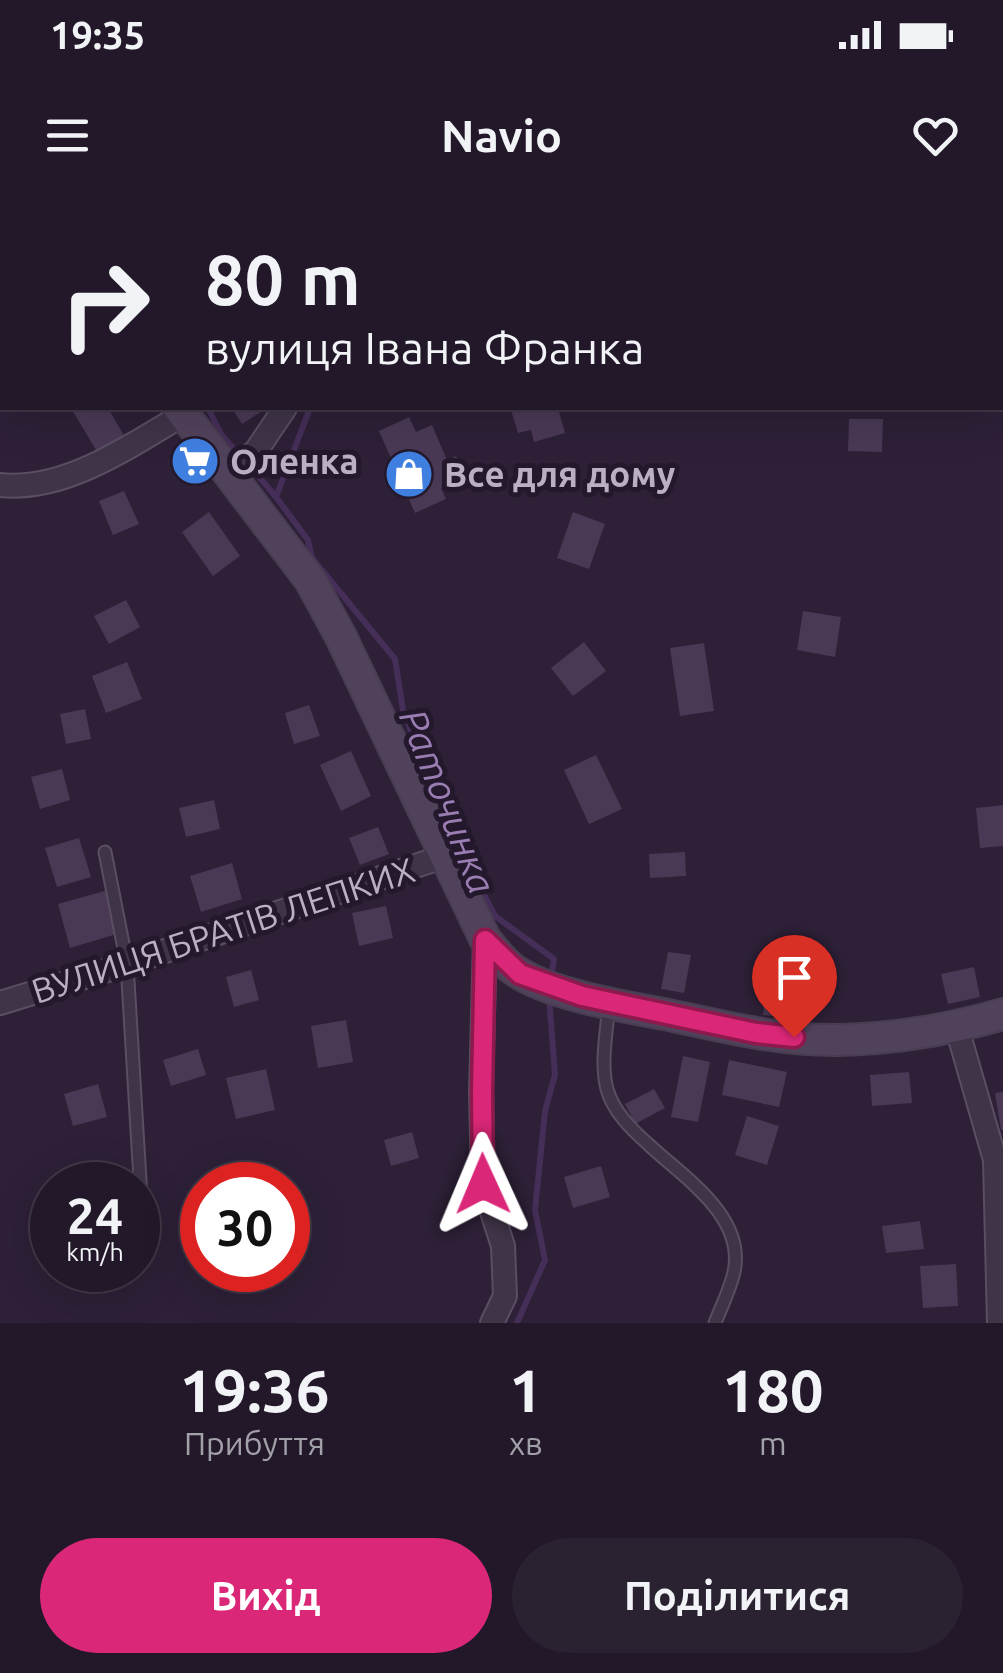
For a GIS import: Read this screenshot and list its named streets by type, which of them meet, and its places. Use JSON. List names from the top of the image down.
{
  "streets": {
    "street": ["ВУЛИЦЯ БРАТІВ ЛЕПКИХ"]
  },
  "water": ["Раточинка"],
  "places": {
    "supermarket": ["Оленка"],
    "shop": ["Все для дому"]
  },
  "page": {
    "status": "19:35",
    "header": "Navio",
    "turn": ["80 m", "вулиця Івана Франка"],
    "speed": "24 km/h",
    "limit": "30",
    "eta": [
      "19:36",
      "Прибуття",
      "1",
      "хв",
      "180",
      "m"
    ],
    "buttons": ["Вихід", "Поділитися"]
  }
}
